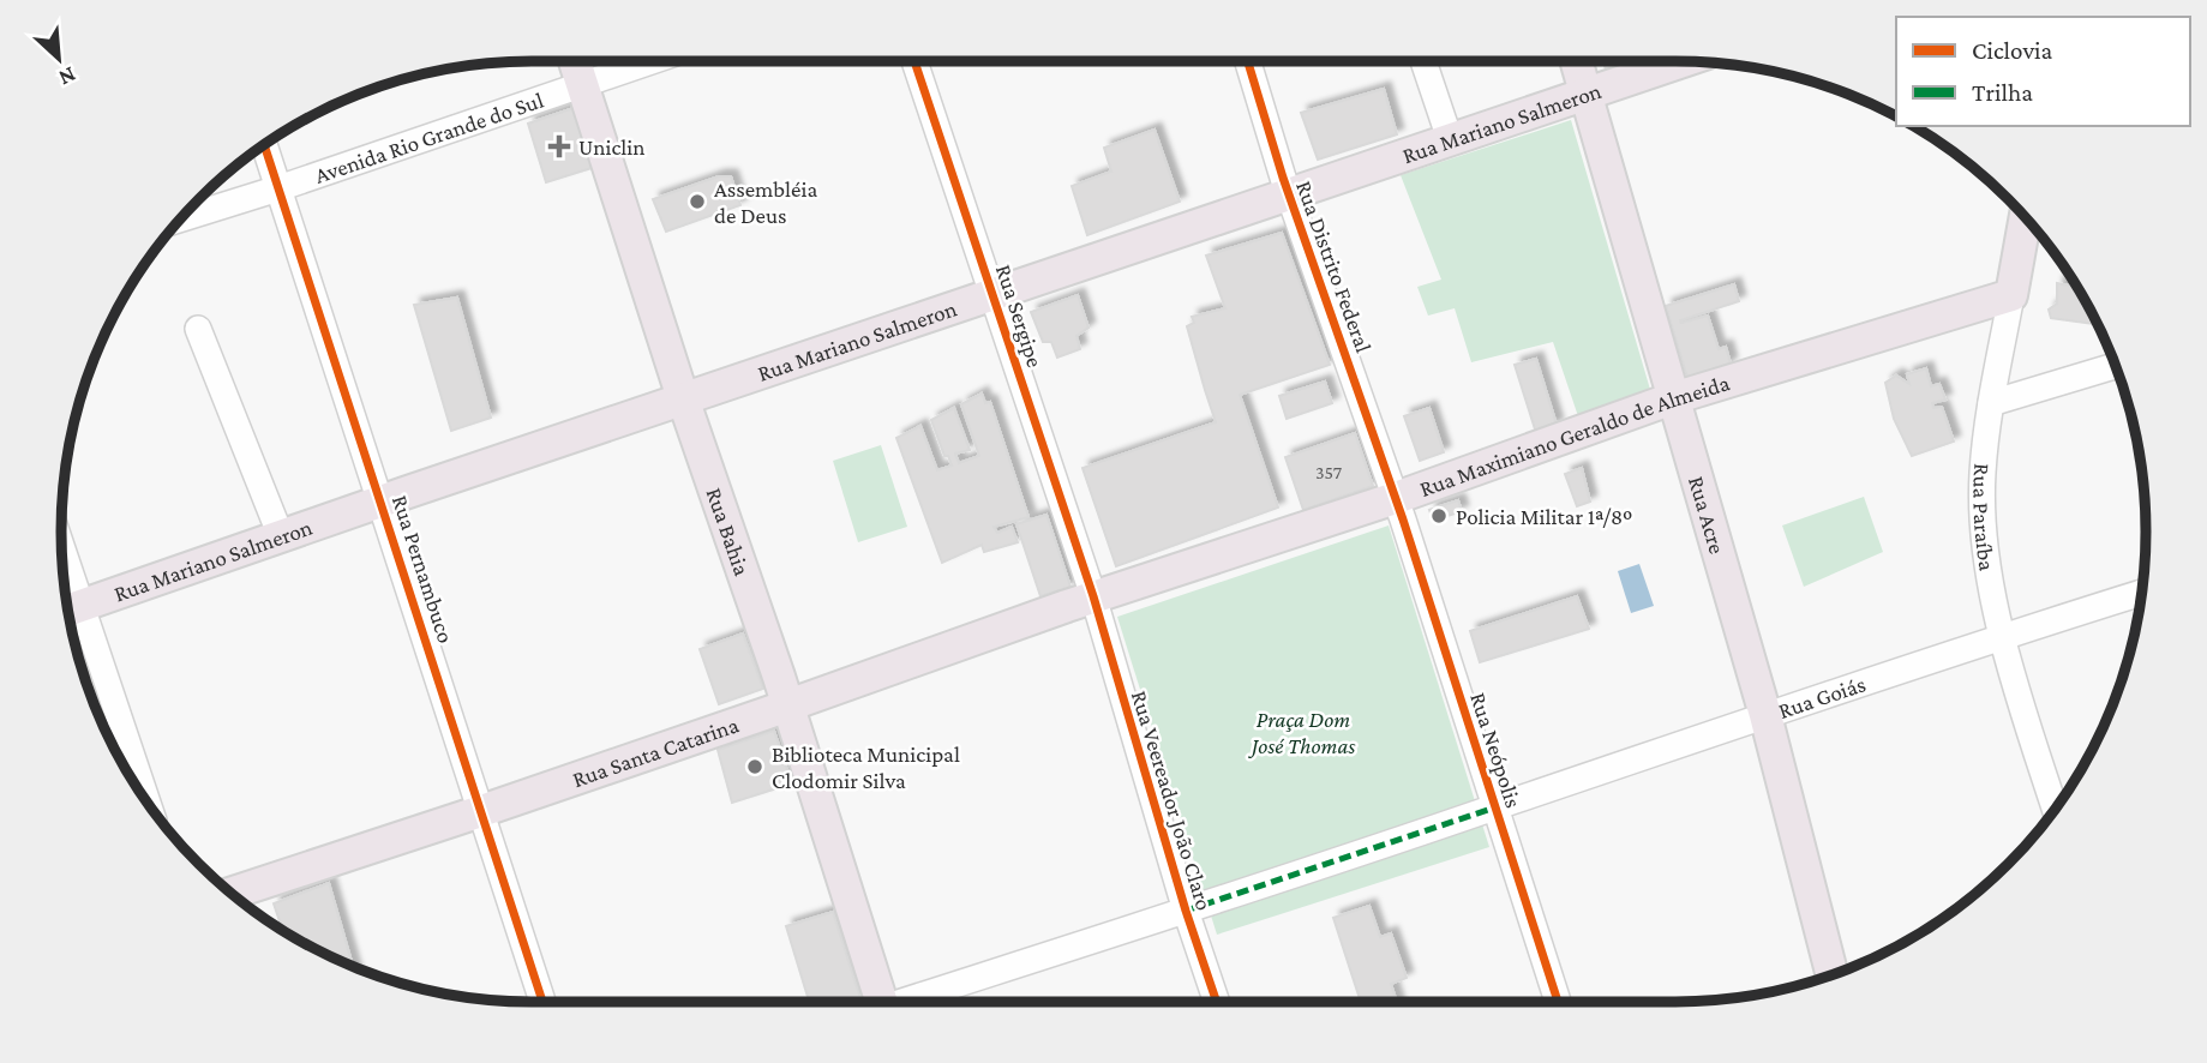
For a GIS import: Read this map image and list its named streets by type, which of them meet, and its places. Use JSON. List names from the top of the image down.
{
  "streets": {
    "main road": [
      "Rua Mariano Salmeron",
      "Rua Maximiano Geraldo de Almeida",
      "Rua Acre",
      "Rua Paraíba",
      "Rua Bahia",
      "Rua Santa Catarina"
    ],
    "street": [
      "Avenida Rio Grande do Sul",
      "Rua Distrito Federal",
      "Rua Sergipe",
      "Rua Pernambuco",
      "Rua Goiás",
      "Rua Neópolis",
      "Rua Veereador João Claro"
    ]
  },
  "crossings": [
    ["Rua Mariano Salmeron", "Rua Distrito Federal"],
    ["Rua Mariano Salmeron", "Rua Sergipe"],
    ["Rua Mariano Salmeron", "Rua Acre"],
    ["Rua Mariano Salmeron", "Rua Bahia"],
    ["Rua Mariano Salmeron", "Rua Pernambuco"],
    ["Avenida Rio Grande do Sul", "Rua Bahia"],
    ["Avenida Rio Grande do Sul", "Rua Pernambuco"],
    ["Rua Distrito Federal", "Rua Maximiano Geraldo de Almeida"],
    ["Rua Distrito Federal", "Rua Neópolis"],
    ["Rua Sergipe", "Rua Maximiano Geraldo de Almeida"],
    ["Rua Sergipe", "Rua Santa Catarina"],
    ["Rua Sergipe", "Rua Veereador João Claro"],
    ["Rua Maximiano Geraldo de Almeida", "Rua Acre"],
    ["Rua Maximiano Geraldo de Almeida", "Rua Paraíba"],
    ["Rua Maximiano Geraldo de Almeida", "Rua Neópolis"],
    ["Rua Maximiano Geraldo de Almeida", "Rua Santa Catarina"],
    ["Rua Maximiano Geraldo de Almeida", "Rua Veereador João Claro"],
    ["Rua Acre", "Rua Goiás"],
    ["Rua Paraíba", "Rua Goiás"],
    ["Rua Bahia", "Rua Santa Catarina"],
    ["Rua Pernambuco", "Rua Santa Catarina"],
    ["Rua Goiás", "Rua Neópolis"],
    ["Rua Goiás", "Rua Veereador João Claro"],
    ["Rua Santa Catarina", "Rua Veereador João Claro"]
  ],
  "parks": ["Praça Dom José Thomas"],
  "places": {
    "health": ["Uniclin"],
    "other": ["Assembléia de Deus", "Policia Militar 1ª/8º", "Biblioteca Municipal Clodomir Silva"]
  },
  "house_numbers": ["357"],
  "legend": ["Ciclovia", "Trilha"],
  "north": "bottom right"
}
